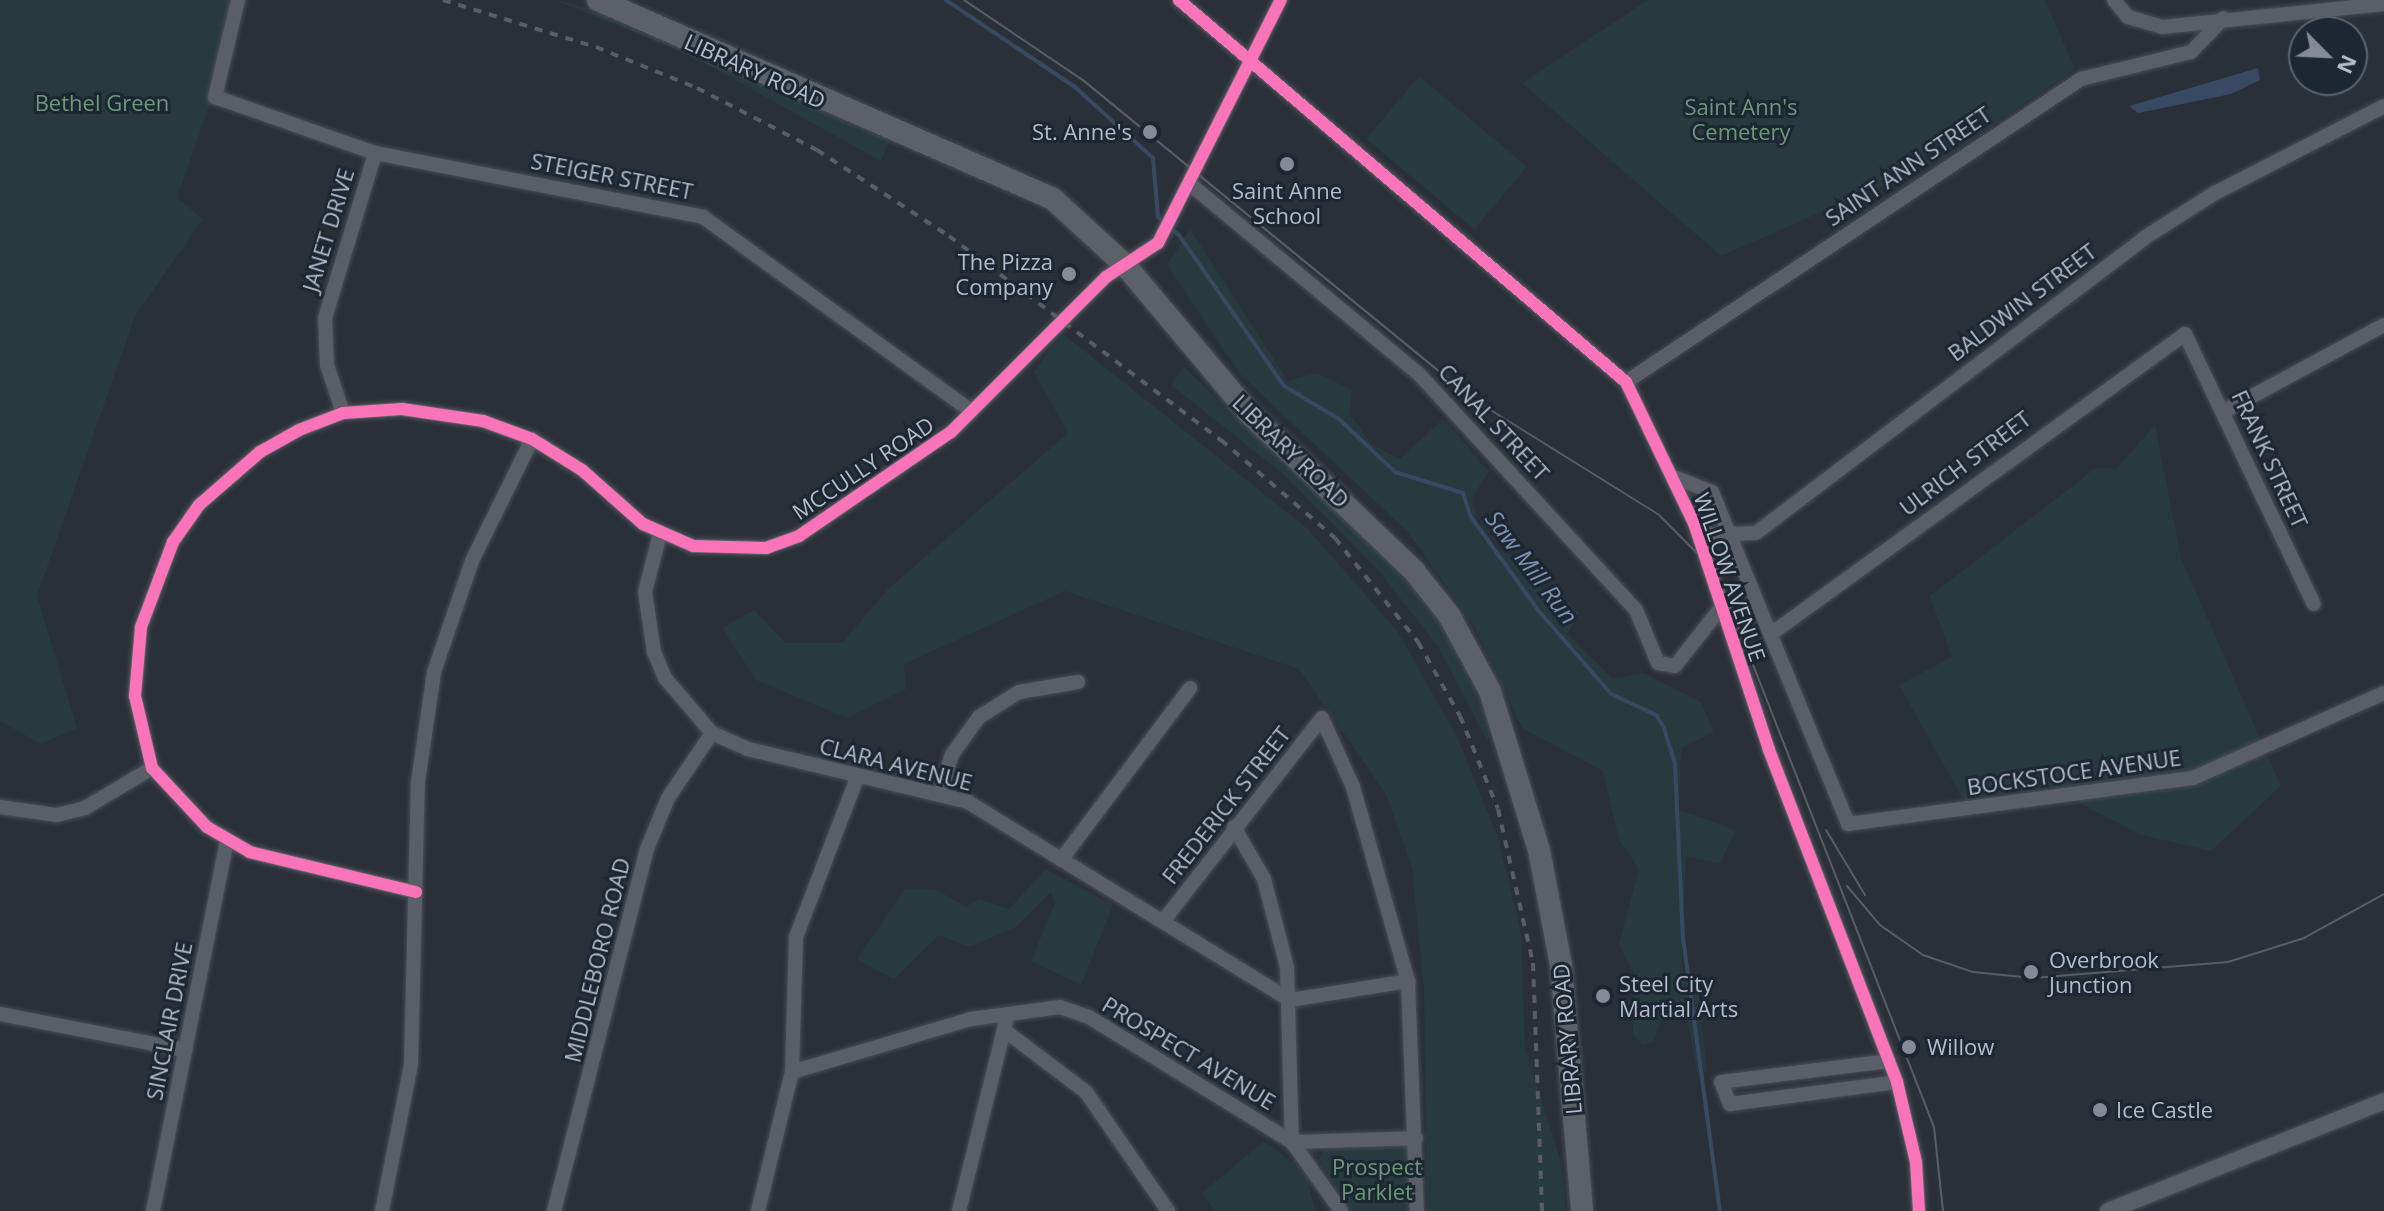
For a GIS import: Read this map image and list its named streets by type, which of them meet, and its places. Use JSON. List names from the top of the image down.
{
  "streets": {
    "main road": ["LIBRARY ROAD"],
    "street": [
      "SAINT ANN STREET",
      "STEIGER STREET",
      "JANET DRIVE",
      "BALDWIN STREET",
      "CANAL STREET",
      "FRANK STREET",
      "ULRICH STREET",
      "MCCULLY ROAD",
      "WILLOW AVENUE",
      "CLARA AVENUE",
      "BOCKSTOCE AVENUE",
      "FREDERICK STREET",
      "MIDDLEBORO ROAD",
      "SINCLAIR DRIVE",
      "PROSPECT AVENUE"
    ]
  },
  "crossings": [
    ["LIBRARY ROAD", "MCCULLY ROAD"],
    ["SAINT ANN STREET", "WILLOW AVENUE"],
    ["STEIGER STREET", "JANET DRIVE"],
    ["STEIGER STREET", "MCCULLY ROAD"],
    ["JANET DRIVE", "MCCULLY ROAD"],
    ["BALDWIN STREET", "WILLOW AVENUE"],
    ["CANAL STREET", "MCCULLY ROAD"],
    ["CANAL STREET", "WILLOW AVENUE"],
    ["FRANK STREET", "ULRICH STREET"],
    ["ULRICH STREET", "WILLOW AVENUE"],
    ["WILLOW AVENUE", "BOCKSTOCE AVENUE"],
    ["CLARA AVENUE", "FREDERICK STREET"],
    ["CLARA AVENUE", "MIDDLEBORO ROAD"]
  ],
  "water": ["Saw Mill Run"],
  "parks": ["Bethel Green", "Saint Ann's Cemetery", "Prospect Parklet"],
  "places": [
    "St. Anne's",
    "Saint Anne School",
    "The Pizza Company",
    "Overbrook Junction",
    "Steel City Martial Arts",
    "Willow",
    "Ice Castle"
  ],
  "north": "bottom right"
}
